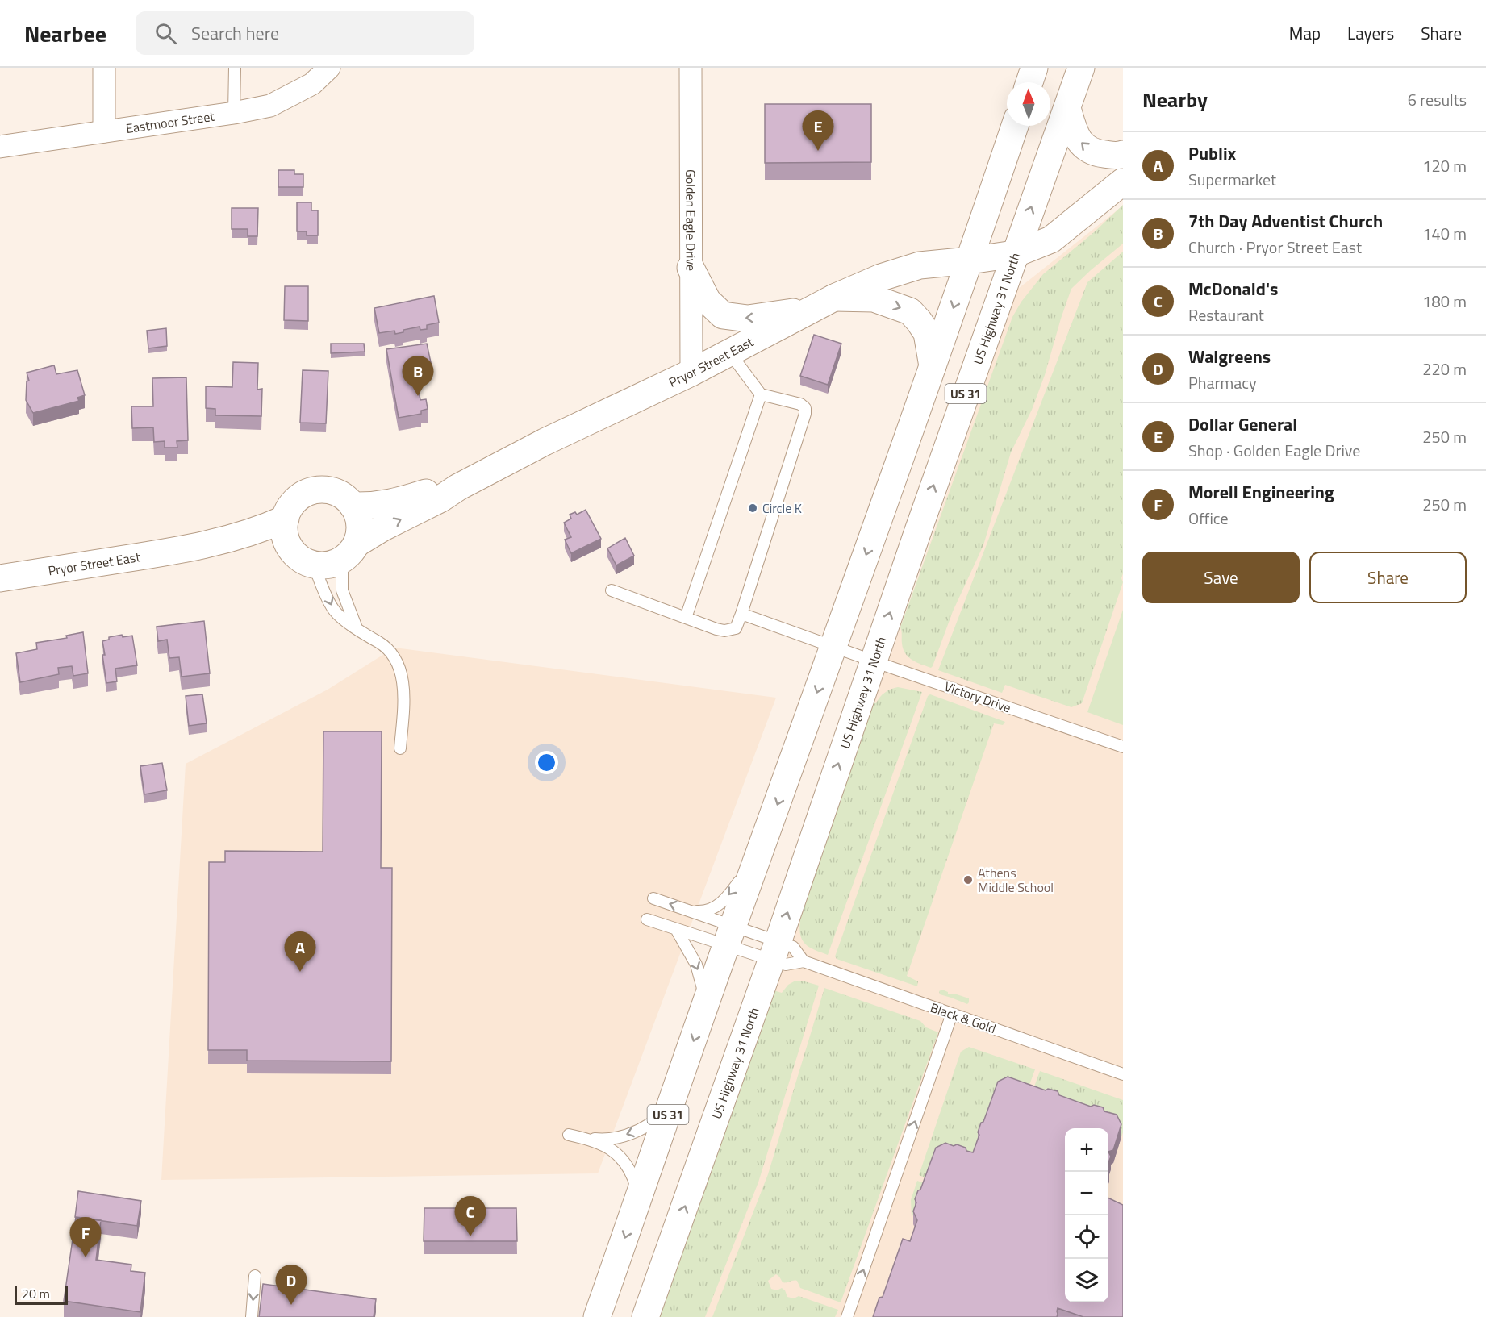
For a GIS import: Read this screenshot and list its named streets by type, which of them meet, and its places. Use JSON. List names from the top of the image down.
{
  "streets": {
    "main road": ["US Highway 31 North", "Pryor Street East", "US 31"],
    "street": ["Eastmoor Street", "Golden Eagle Drive"],
    "lane": ["Victory Drive", "Black & Gold"]
  },
  "crossings": [
    ["Golden Eagle Drive", "Pryor Street East"],
    ["US Highway 31 North", "Pryor Street East"],
    ["US Highway 31 North", "Victory Drive"],
    ["US Highway 31 North", "Black & Gold"],
    ["Pryor Street East", "US 31"],
    ["US 31", "Victory Drive"],
    ["US 31", "Black & Gold"]
  ],
  "places": ["Circle K", "Athens Middle School"],
  "scale_bar": "20 m",
  "north": "top",
  "page": {
    "header": "Nearbee",
    "search": "Search here",
    "nav": ["Map", "Layers", "Share"],
    "heading": ["Nearby", "6 results"],
    "pins": [
      "E",
      "B",
      "A",
      "C",
      "F",
      "D"
    ],
    "list": [
      {
        "mark": "A",
        "name": "Publix",
        "note": "Supermarket",
        "value": "120 m"
      },
      {
        "mark": "B",
        "name": "7th Day Adventist Church",
        "note": "Church · Pryor Street East",
        "value": "140 m"
      },
      {
        "mark": "C",
        "name": "McDonald's",
        "note": "Restaurant",
        "value": "180 m"
      },
      {
        "mark": "D",
        "name": "Walgreens",
        "note": "Pharmacy",
        "value": "220 m"
      },
      {
        "mark": "E",
        "name": "Dollar General",
        "note": "Shop · Golden Eagle Drive",
        "value": "250 m"
      },
      {
        "mark": "F",
        "name": "Morell Engineering",
        "note": "Office",
        "value": "250 m"
      }
    ],
    "buttons": ["Save", "Share"],
    "map_buttons": ["+", "−"],
    "scale": "20 m"
  }
}
